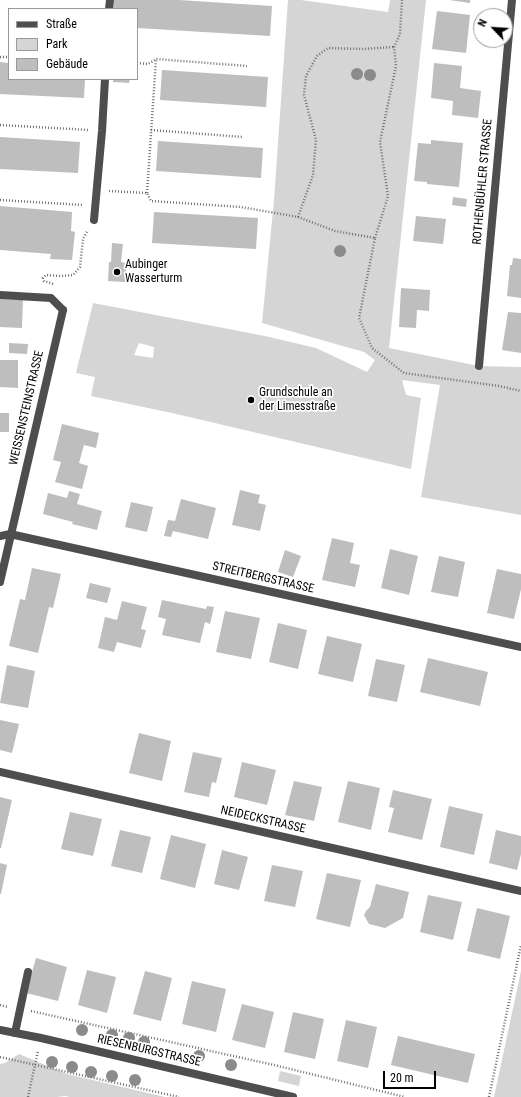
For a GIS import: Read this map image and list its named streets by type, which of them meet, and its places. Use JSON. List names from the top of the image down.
{
  "streets": {
    "street": [
      "ROTHENBÜHLER STRASSE",
      "WEISSENSTEINSTRASSE",
      "STREITBERGSTRASSE",
      "NEIDECKSTRASSE",
      "RIESENBURGSTRASSE"
    ]
  },
  "crossings": [
    ["WEISSENSTEINSTRASSE", "STREITBERGSTRASSE"]
  ],
  "places": ["Aubinger Wasserturm", "Grundschule an der Limesstraße"],
  "legend": ["Straße", "Park", "Gebäude"],
  "scale_bar": "20 m",
  "north": "top left"
}
